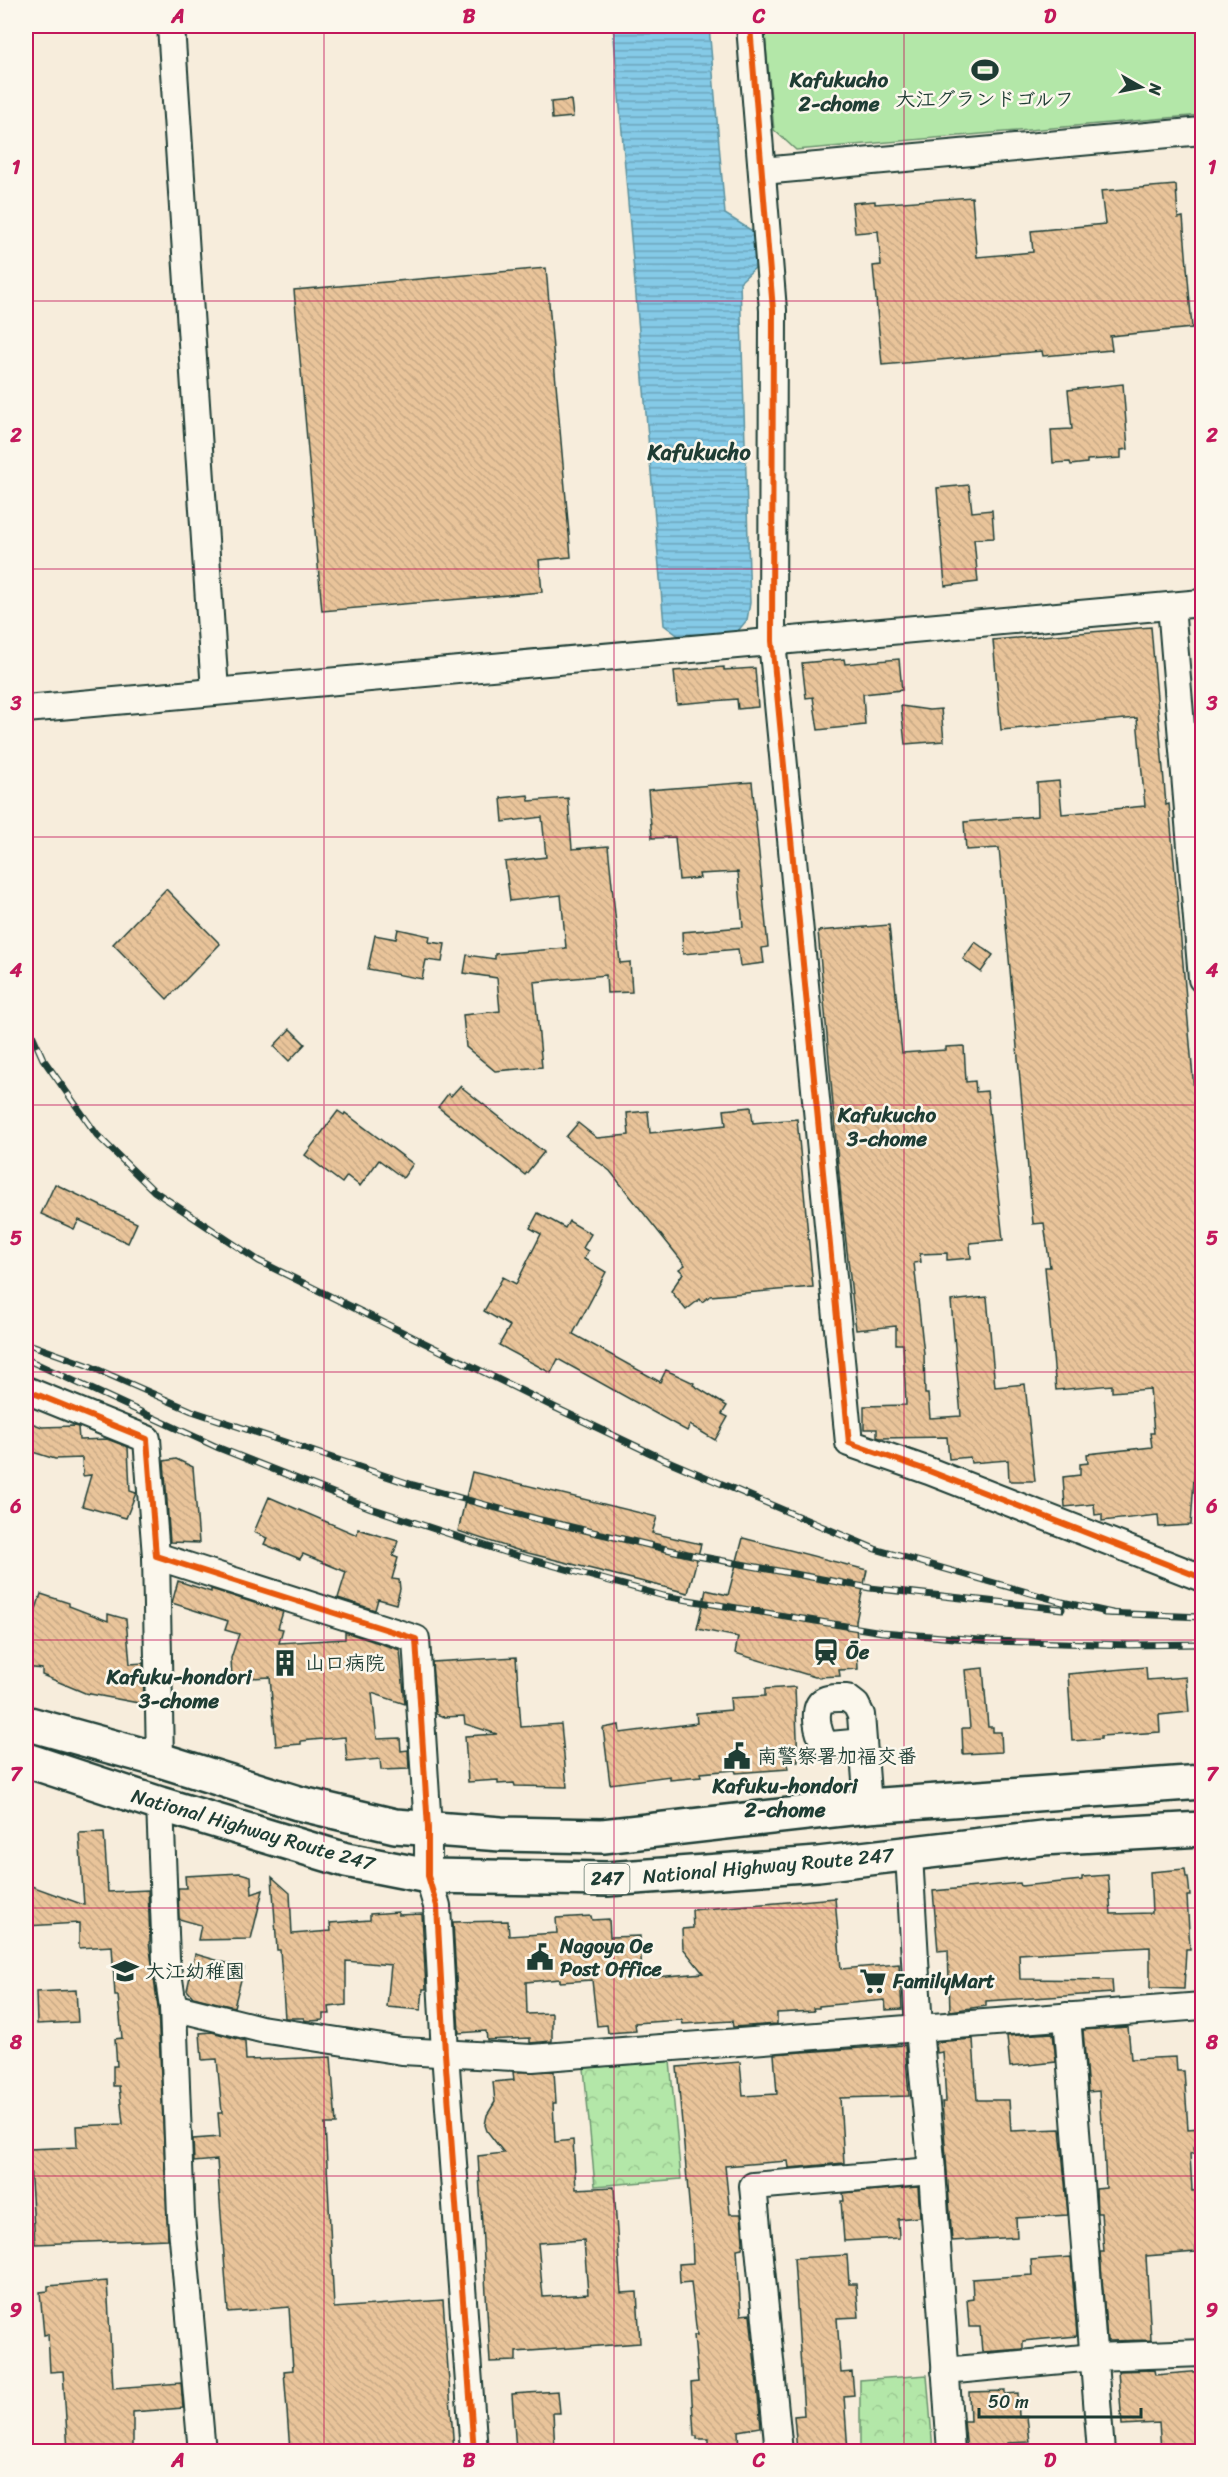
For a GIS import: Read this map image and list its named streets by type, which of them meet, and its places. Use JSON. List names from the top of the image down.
{
  "streets": {
    "highway": ["National Highway Route 247", "247"]
  },
  "districts": [
    "Kafukucho 2-chome",
    "Kafukucho",
    "Kafukucho 3-chome",
    "Kafuku-hondori 3-chome",
    "Kafuku-hondori 2-chome"
  ],
  "places": {
    "sports": ["大江グランドゴルフ"],
    "station": ["Ōe"],
    "building": ["山口病院"],
    "public building": ["南警察署加福交番", "Nagoya Oe Post Office"],
    "school or university": ["大江幼稚園"],
    "supermarket": ["FamilyMart"]
  },
  "scale_bar": "50 m",
  "north": "right",
  "grid": {
    "columns": [
      "A",
      "B",
      "C",
      "D"
    ],
    "rows": [
      "1",
      "2",
      "3",
      "4",
      "5",
      "6",
      "7",
      "8",
      "9"
    ]
  }
}
